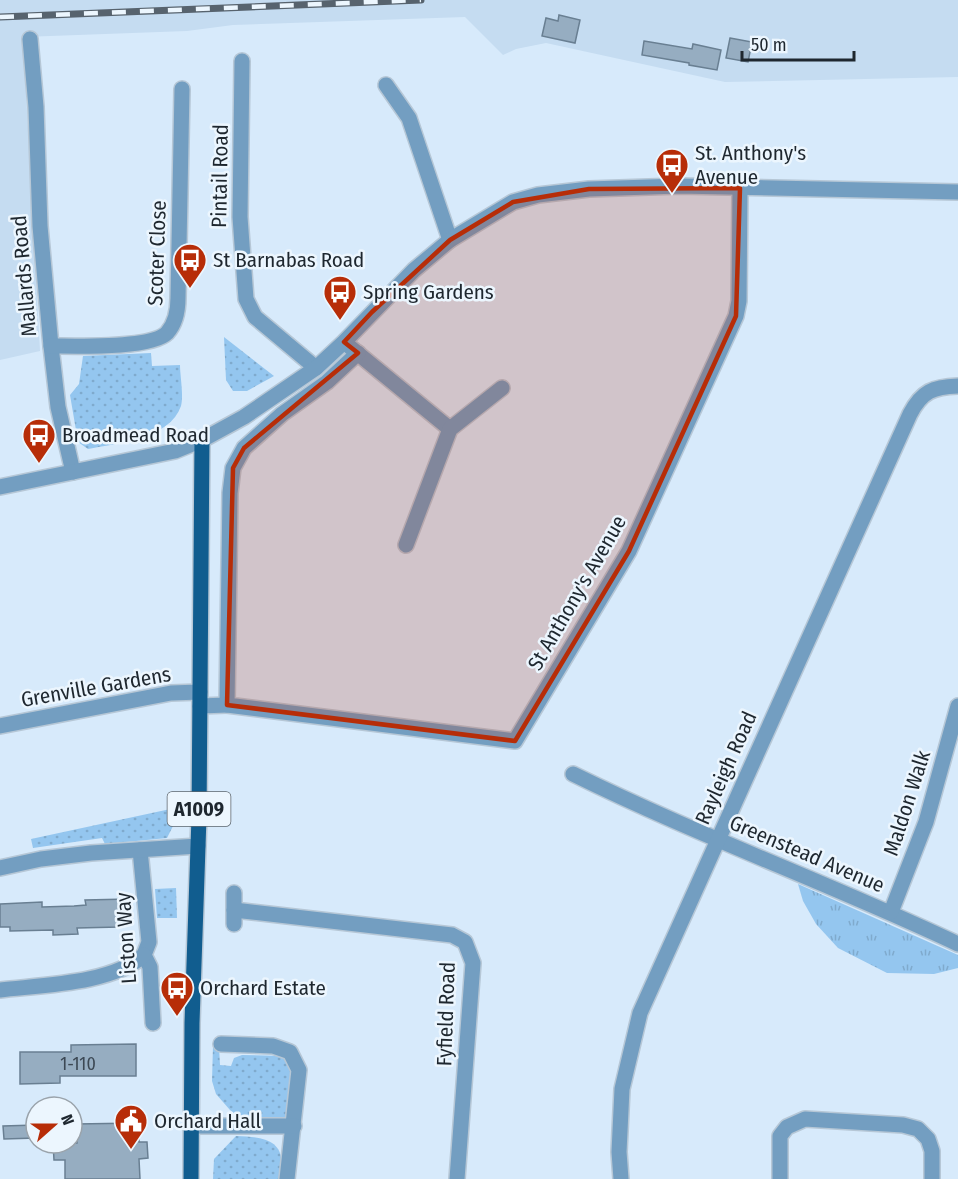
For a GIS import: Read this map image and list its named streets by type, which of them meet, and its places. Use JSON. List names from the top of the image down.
{
  "streets": {
    "main road": ["A1009"],
    "street": [
      "Pintail Road",
      "Scoter Close",
      "Mallards Road",
      "St Anthony's Avenue",
      "Grenville Gardens",
      "Rayleigh Road",
      "Maldon Walk",
      "Greenstead Avenue",
      "Liston Way",
      "Fyfield Road"
    ]
  },
  "crossings": [
    ["Scoter Close", "Mallards Road"],
    ["St Anthony's Avenue", "Grenville Gardens"],
    ["St Anthony's Avenue", "A1009"],
    ["Grenville Gardens", "A1009"],
    ["Rayleigh Road", "Greenstead Avenue"],
    ["Maldon Walk", "Greenstead Avenue"]
  ],
  "places": {
    "bus stop": [
      "St. Anthony's Avenue",
      "St Barnabas Road",
      "Spring Gardens",
      "Broadmead Road",
      "Orchard Estate"
    ],
    "public building": ["Orchard Hall"]
  },
  "house_numbers": ["1-110"],
  "scale_bar": "50 m",
  "north": "right"
}
